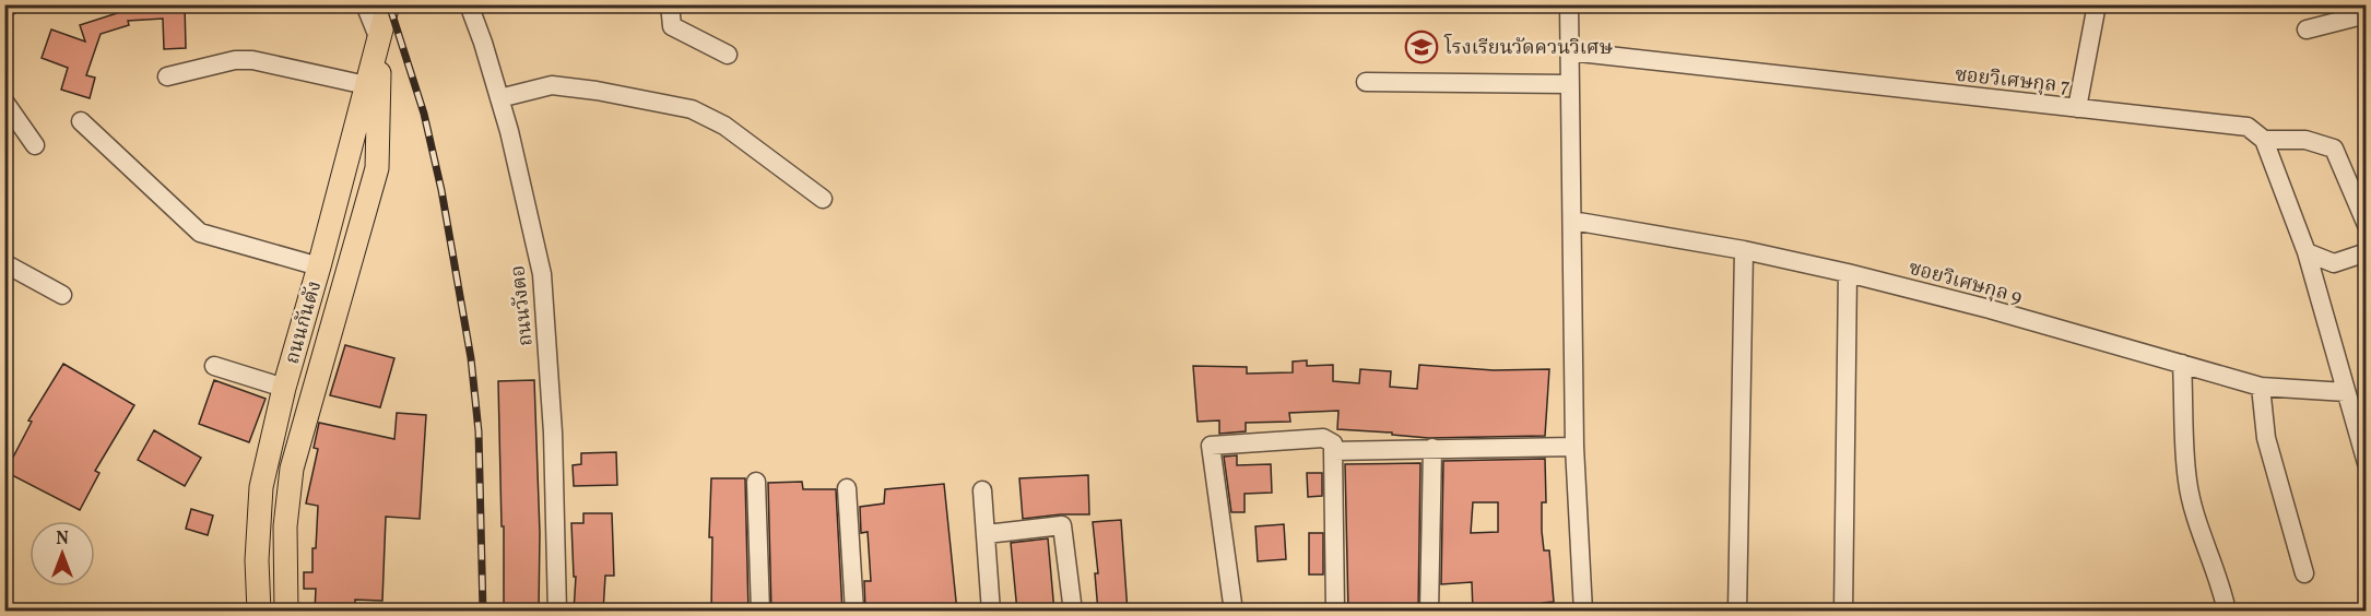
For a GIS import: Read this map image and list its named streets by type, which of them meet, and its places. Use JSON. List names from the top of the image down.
{
  "streets": {
    "main road": ["ถนนกันตัง"],
    "street": ["ซอยวิเศษกุล 7", "ซอยวิเศษกุล 9", "ถนนวังตอ"]
  },
  "places": {
    "school or university": ["โรงเรียนวัดควนวิเศษ"]
  },
  "north": "top"
}
